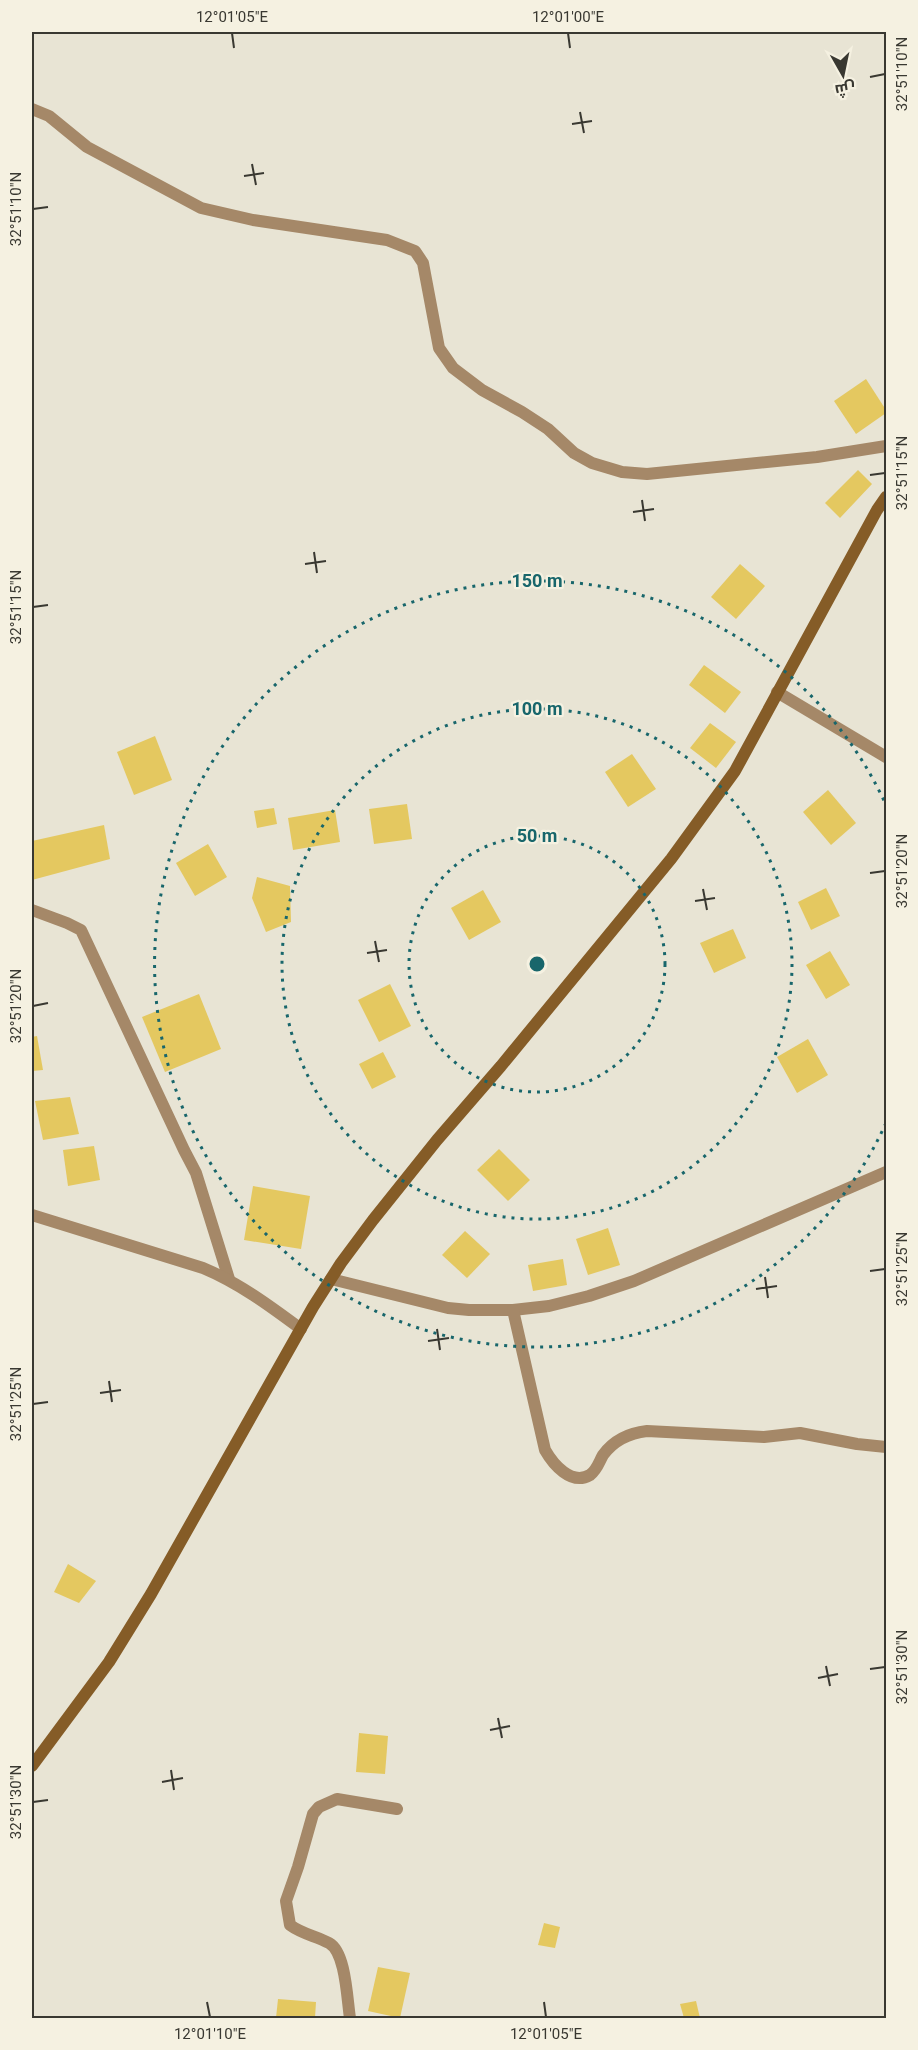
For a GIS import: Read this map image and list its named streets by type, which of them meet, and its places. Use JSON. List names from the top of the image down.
{
  "north": "bottom",
  "coordinates": [
    "12°01'05\"E",
    "12°01'00\"E",
    "32°51'10\"N",
    "32°51'15\"N",
    "32°51'20\"N",
    "32°51'25\"N",
    "32°51'30\"N",
    "12°01'10\"E"
  ],
  "rings": ["150 m", "100 m", "50 m"]
}
